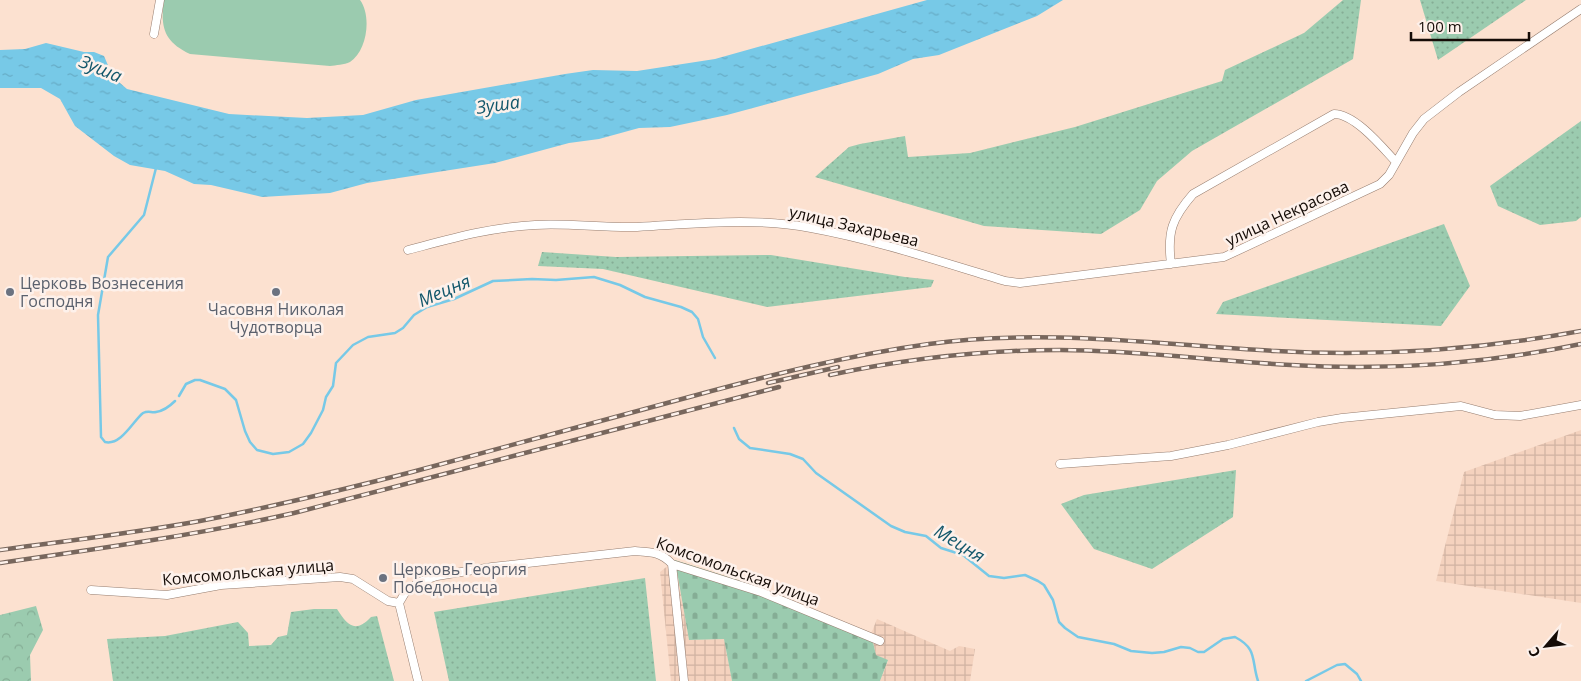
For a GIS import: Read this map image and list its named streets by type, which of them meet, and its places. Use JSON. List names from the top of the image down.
{
  "streets": {
    "street": ["улица Некрасова", "улица Захарьева", "Комсомольская улица"]
  },
  "crossings": [
    ["улица Некрасова", "улица Захарьева"]
  ],
  "water": ["Зуша", "Мецня"],
  "places": ["Церковь Вознесения Господня", "Часовня Николая Чудотворца", "Церковь Георгия Победоносца"],
  "scale_bar": "100 m",
  "north": "bottom left"
}
